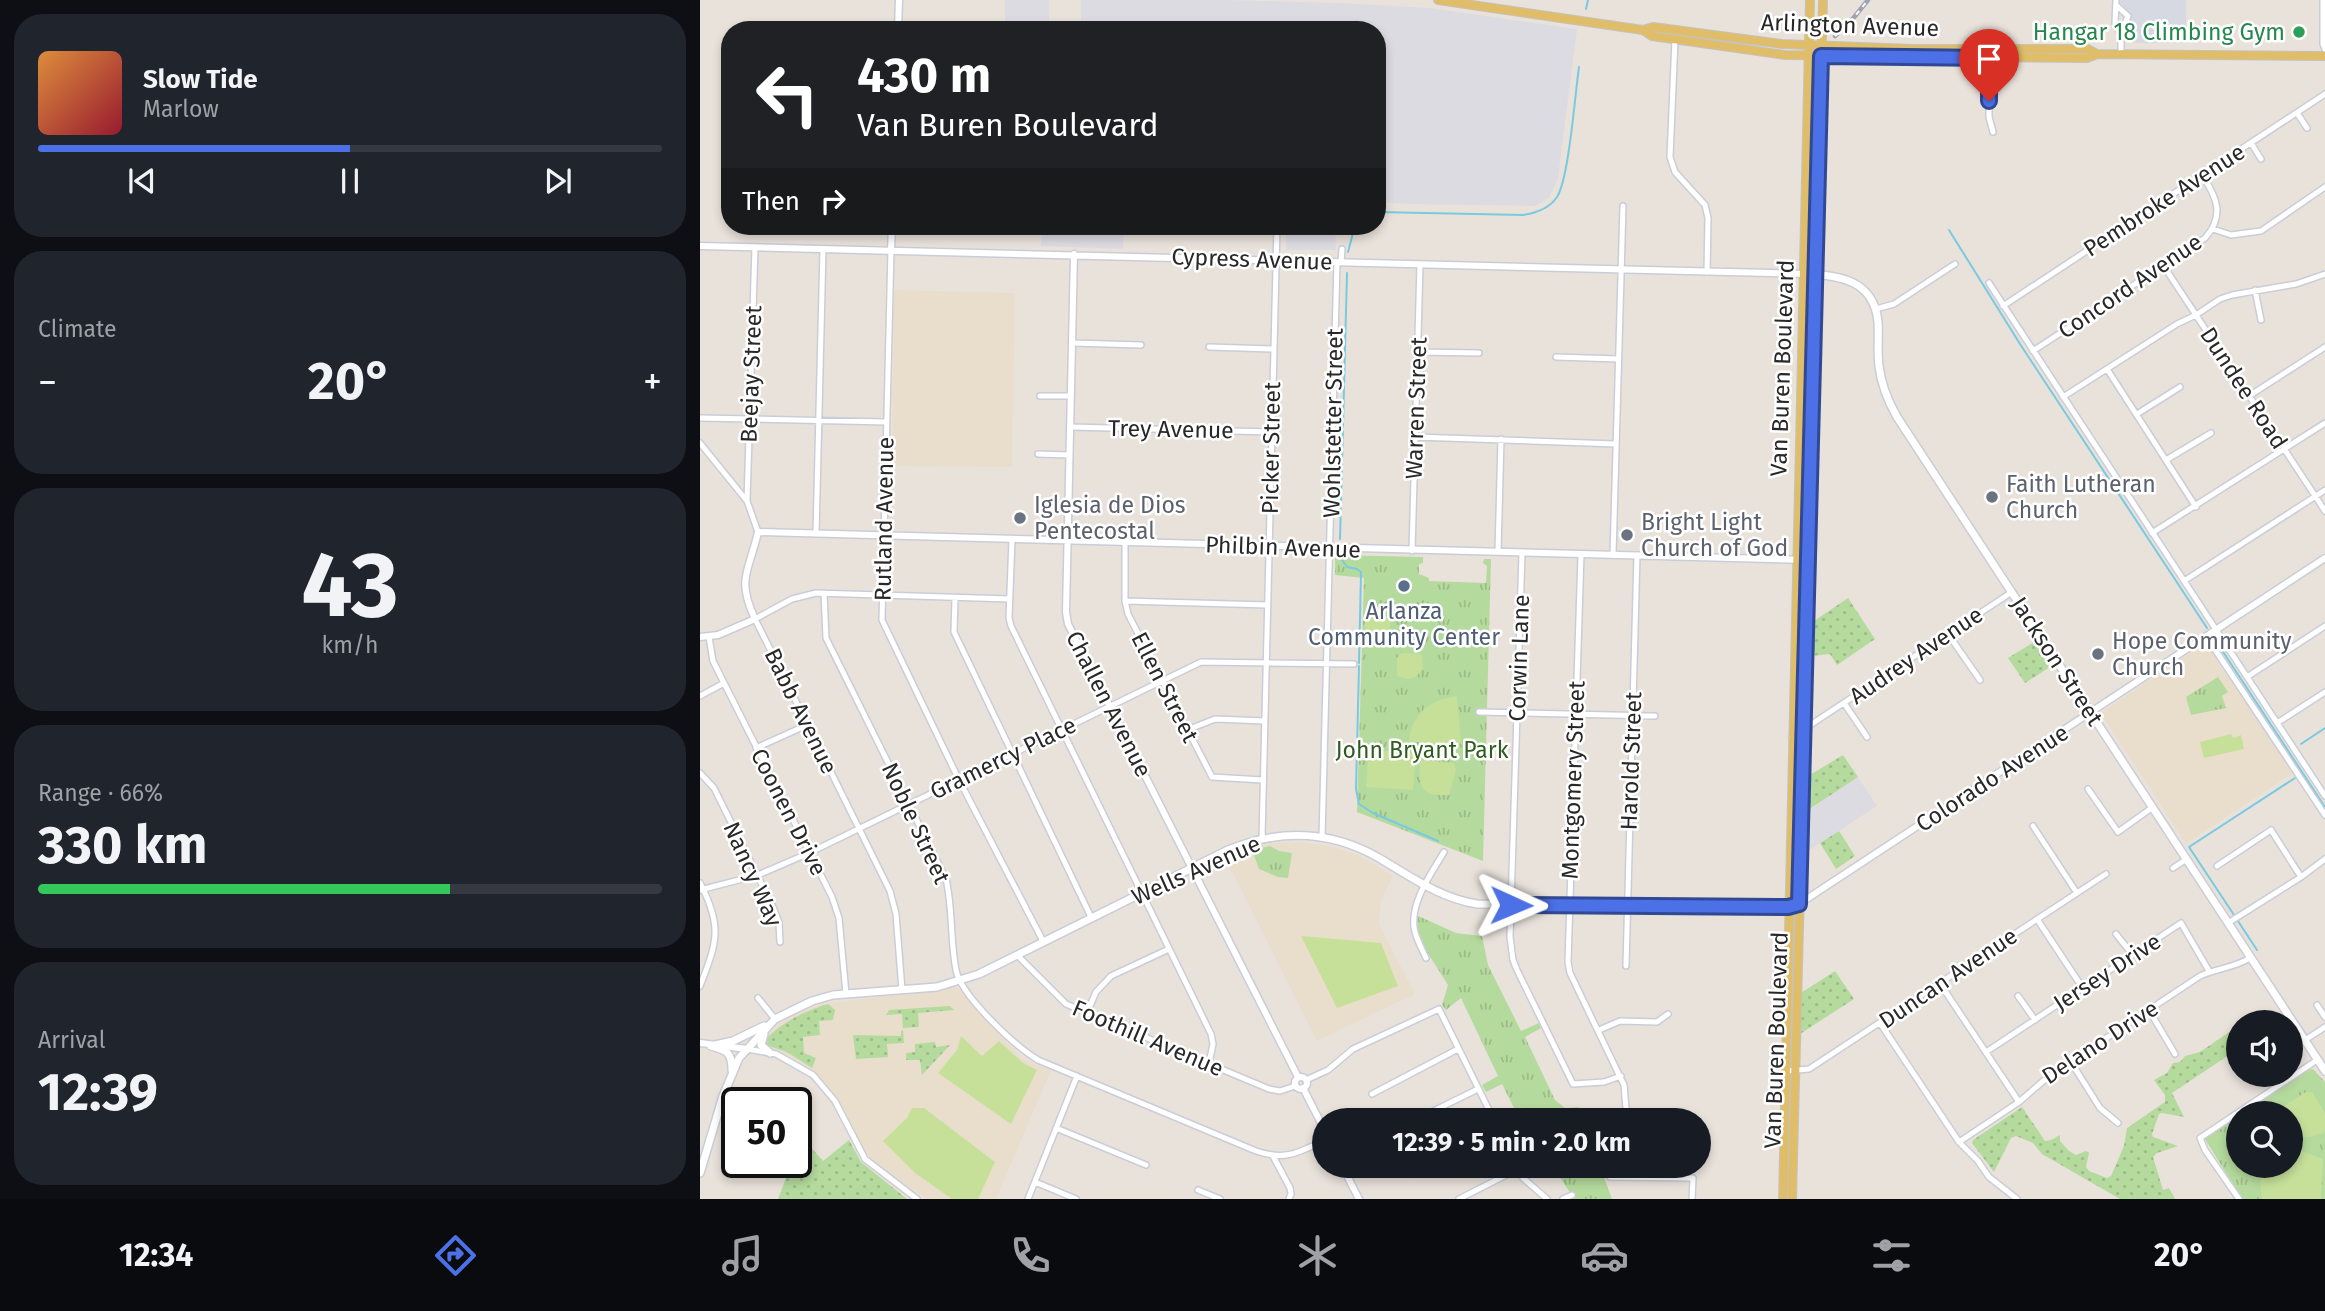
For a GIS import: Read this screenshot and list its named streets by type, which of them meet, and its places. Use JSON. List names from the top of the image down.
{
  "streets": {
    "main road": [
      "Arlington Avenue",
      "Van Buren Boulevard",
      "Jackson Street",
      "Wells Avenue"
    ],
    "street": [
      "Pembroke Avenue",
      "Cypress Avenue",
      "Concord Avenue",
      "Beejay Street",
      "Dundee Road",
      "Warren Street",
      "Wohlstetter Street",
      "Trey Avenue",
      "Picker Street",
      "Rutland Avenue",
      "Philbin Avenue",
      "Audrey Avenue",
      "Corwin Lane",
      "Ellen Street",
      "Challen Avenue",
      "Babb Avenue",
      "Gramercy Place",
      "Harold Street",
      "Colorado Avenue",
      "Montgomery Street",
      "Coonen Drive",
      "Noble Street",
      "Nancy Way",
      "Jersey Drive",
      "Duncan Avenue",
      "Foothill Avenue",
      "Delano Drive"
    ]
  },
  "crossings": [
    ["Arlington Avenue", "Van Buren Boulevard"],
    ["Pembroke Avenue", "Concord Avenue"],
    ["Cypress Avenue", "Van Buren Boulevard"],
    ["Cypress Avenue", "Beejay Street"],
    ["Cypress Avenue", "Warren Street"],
    ["Cypress Avenue", "Wohlstetter Street"],
    ["Cypress Avenue", "Picker Street"],
    ["Cypress Avenue", "Rutland Avenue"],
    ["Cypress Avenue", "Challen Avenue"],
    ["Concord Avenue", "Dundee Road"],
    ["Van Buren Boulevard", "Philbin Avenue"],
    ["Van Buren Boulevard", "Audrey Avenue"],
    ["Van Buren Boulevard", "Colorado Avenue"],
    ["Van Buren Boulevard", "Wells Avenue"],
    ["Van Buren Boulevard", "Duncan Avenue"],
    ["Warren Street", "Philbin Avenue"],
    ["Wohlstetter Street", "Philbin Avenue"],
    ["Wohlstetter Street", "Gramercy Place"],
    ["Wohlstetter Street", "Wells Avenue"],
    ["Trey Avenue", "Picker Street"],
    ["Trey Avenue", "Challen Avenue"],
    ["Picker Street", "Philbin Avenue"],
    ["Picker Street", "Ellen Street"],
    ["Picker Street", "Gramercy Place"],
    ["Picker Street", "Wells Avenue"],
    ["Rutland Avenue", "Philbin Avenue"],
    ["Rutland Avenue", "Gramercy Place"],
    ["Rutland Avenue", "Wells Avenue"],
    ["Philbin Avenue", "Corwin Lane"],
    ["Philbin Avenue", "Ellen Street"],
    ["Philbin Avenue", "Challen Avenue"],
    ["Philbin Avenue", "Babb Avenue"],
    ["Philbin Avenue", "Harold Street"],
    ["Philbin Avenue", "Montgomery Street"],
    ["Audrey Avenue", "Jackson Street"],
    ["Corwin Lane", "Montgomery Street"],
    ["Corwin Lane", "Wells Avenue"],
    ["Jackson Street", "Colorado Avenue"],
    ["Jackson Street", "Delano Drive"],
    ["Ellen Street", "Gramercy Place"],
    ["Challen Avenue", "Gramercy Place"],
    ["Challen Avenue", "Wells Avenue"],
    ["Challen Avenue", "Foothill Avenue"],
    ["Babb Avenue", "Gramercy Place"],
    ["Babb Avenue", "Wells Avenue"],
    ["Gramercy Place", "Coonen Drive"],
    ["Gramercy Place", "Noble Street"],
    ["Gramercy Place", "Nancy Way"],
    ["Harold Street", "Wells Avenue"],
    ["Colorado Avenue", "Wells Avenue"],
    ["Montgomery Street", "Wells Avenue"],
    ["Coonen Drive", "Wells Avenue"],
    ["Noble Street", "Wells Avenue"],
    ["Wells Avenue", "Foothill Avenue"],
    ["Jersey Drive", "Delano Drive"]
  ],
  "parks": ["John Bryant Park"],
  "places": [
    "Hangar 18 Climbing Gym",
    "Faith Lutheran Church",
    "Iglesia de Dios Pentecostal",
    "Bright Light Church of God",
    "Arlanza Community Center",
    "Hope Community Church"
  ],
  "page": {
    "turn": ["430 m", "Van Buren Boulevard"],
    "song": ["Slow Tide", "Marlow"],
    "then": "Then",
    "tile": [
      "Climate",
      ["43", "km/h"],
      ["Range · 66%", "330 km"],
      ["Arrival", "12:39"]
    ],
    "heat": ["−", "20°", "+"],
    "limit": "50",
    "trip": "12:39 · 5 min · 2.0 km",
    "tabs": ["12:34", "20°"]
  }
}
